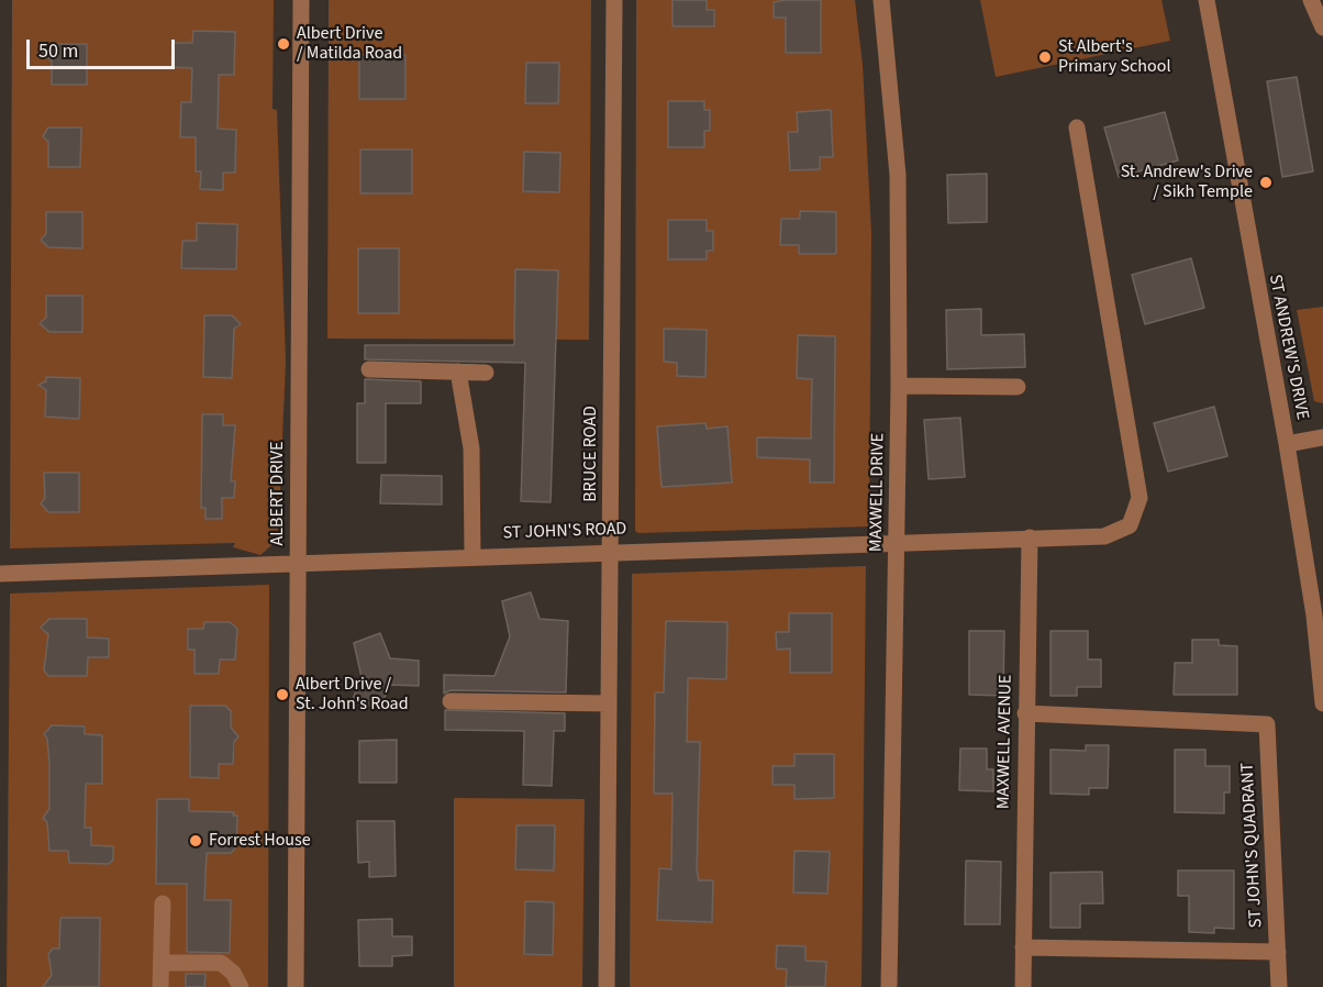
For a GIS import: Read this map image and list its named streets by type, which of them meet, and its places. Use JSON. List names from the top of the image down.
{
  "streets": {
    "street": [
      "ST ANDREW'S DRIVE",
      "BRUCE ROAD",
      "MAXWELL DRIVE",
      "ALBERT DRIVE",
      "ST JOHN'S ROAD",
      "MAXWELL AVENUE",
      "ST JOHN'S QUADRANT"
    ]
  },
  "crossings": [
    ["BRUCE ROAD", "ST JOHN'S ROAD"],
    ["MAXWELL DRIVE", "ST JOHN'S ROAD"],
    ["ALBERT DRIVE", "ST JOHN'S ROAD"],
    ["ST JOHN'S ROAD", "MAXWELL AVENUE"],
    ["MAXWELL AVENUE", "ST JOHN'S QUADRANT"]
  ],
  "places": [
    "Albert Drive / Matilda Road",
    "St Albert's Primary School",
    "St. Andrew's Drive / Sikh Temple",
    "Albert Drive / St. John's Road",
    "Forrest House"
  ],
  "scale_bar": "50 m"
}
